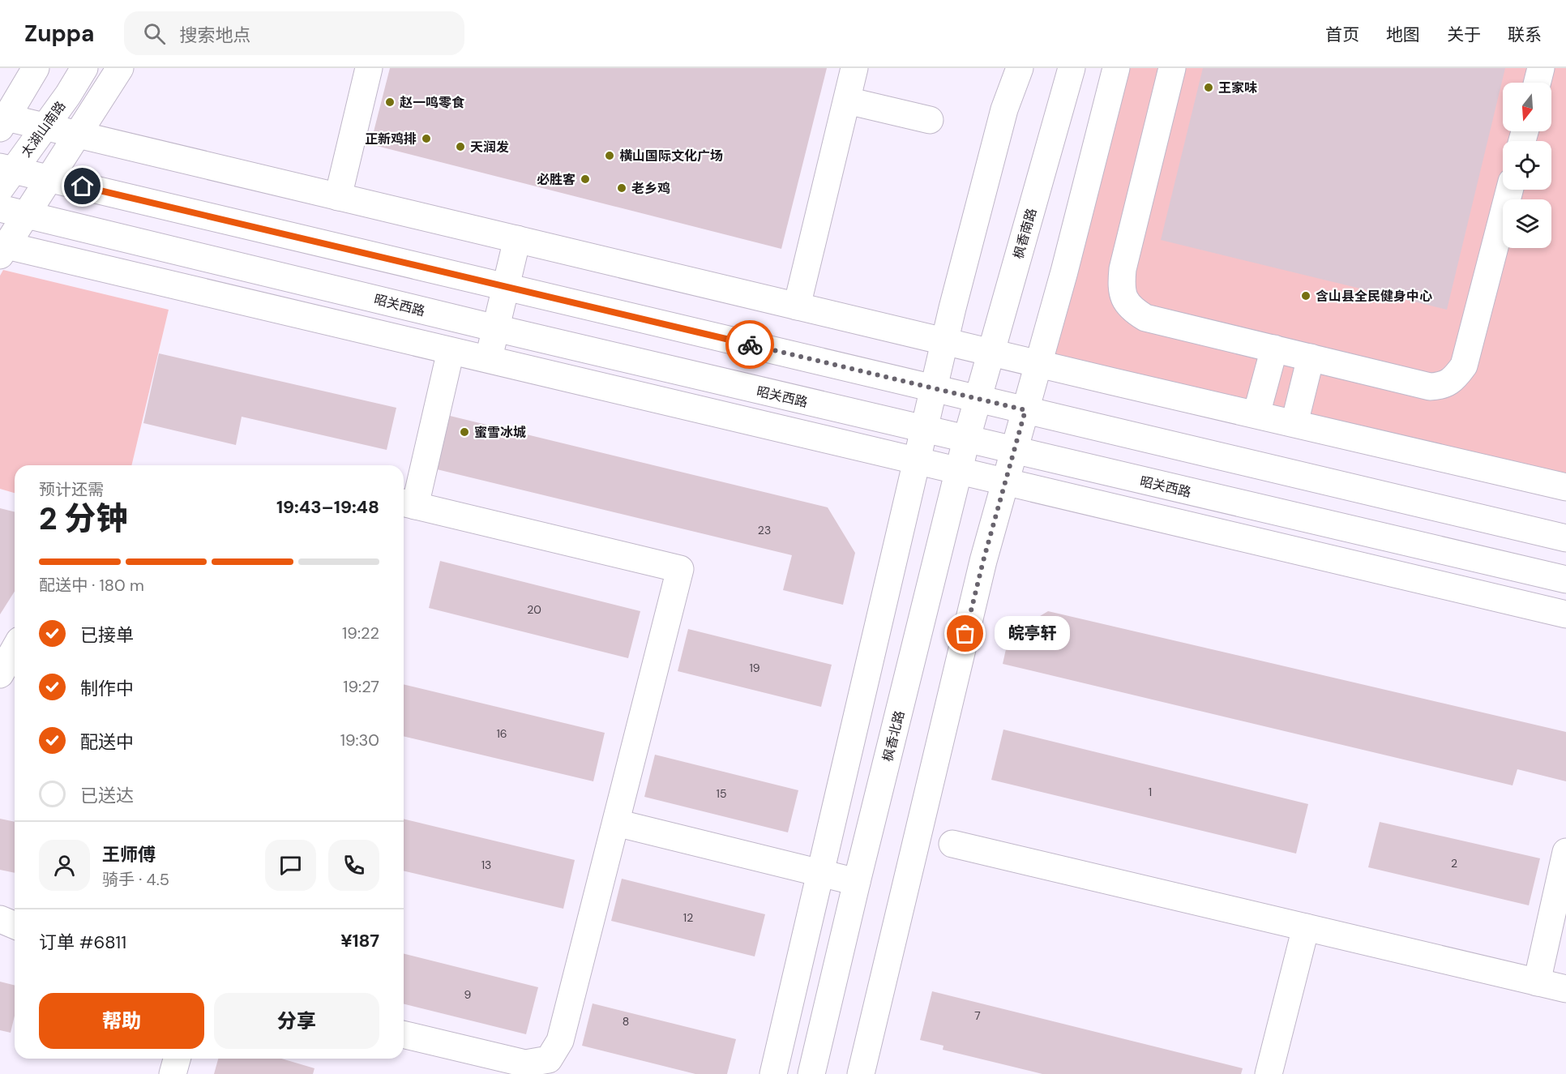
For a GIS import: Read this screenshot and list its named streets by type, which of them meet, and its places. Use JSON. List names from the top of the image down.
{
  "streets": {
    "street": [
      "太湖山南路",
      "枫香南路",
      "昭关西路",
      "枫香北路"
    ]
  },
  "crossings": [
    ["枫香南路", "枫香北路"],
    ["昭关西路", "枫香北路"]
  ],
  "places": [
    "王家味",
    "赵一鸣零食",
    "正新鸡排",
    "天润发",
    "横山国际文化广场",
    "必胜客",
    "老乡鸡",
    "含山县全民健身中心",
    "蜜雪冰城",
    "皖亭轩"
  ],
  "house_numbers": [
    "23",
    "20",
    "19",
    "16",
    "1",
    "15",
    "2",
    "13",
    "12",
    "9",
    "7",
    "8"
  ],
  "north": "bottom",
  "page": {
    "header": "Zuppa",
    "search": "搜索地点",
    "nav": [
      "首页",
      "地图",
      "关于",
      "联系"
    ],
    "heading": ["2 分钟", "预计还需", "19:43–19:48"],
    "panel": [
      "王师傅",
      "骑手 · 4.5",
      "订单 #6811",
      "¥187"
    ],
    "bar": "配送中 · 180 m",
    "list": [
      ["已接单", "19:22"],
      ["制作中", "19:27"],
      ["配送中", "19:30"],
      "已送达"
    ],
    "bubble": "皖亭轩",
    "buttons": ["帮助", "分享"]
  }
}
